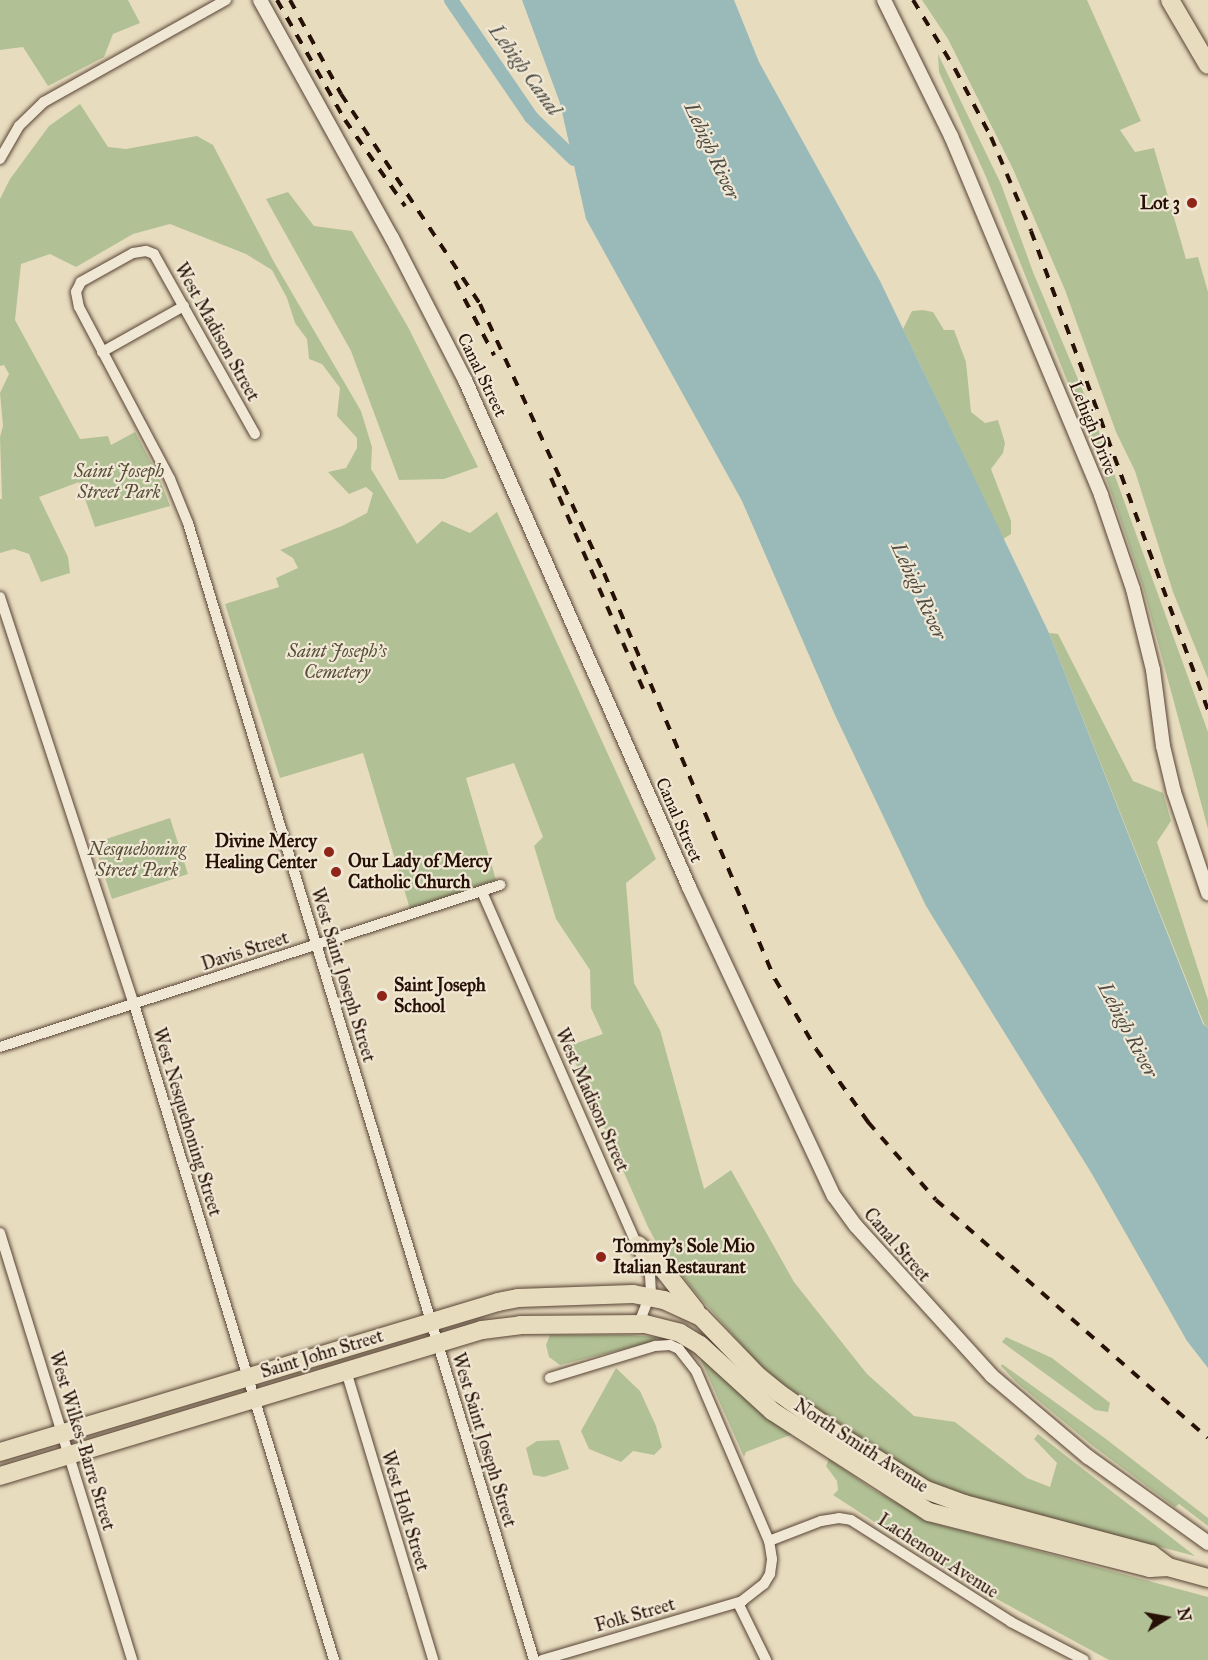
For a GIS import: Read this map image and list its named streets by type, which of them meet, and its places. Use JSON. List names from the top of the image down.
{
  "streets": {
    "main road": ["Saint John Street", "North Smith Avenue"],
    "street": [
      "West Madison Street",
      "Canal Street",
      "Lehigh Drive",
      "Davis Street",
      "West Saint Joseph Street",
      "West Nesquehoning Street",
      "West Wilkes-Barre Street",
      "West Holt Street",
      "Lachenour Avenue",
      "Folk Street"
    ]
  },
  "crossings": [
    ["West Madison Street", "Davis Street"],
    ["West Madison Street", "West Saint Joseph Street"],
    ["West Madison Street", "Saint John Street"],
    ["West Madison Street", "North Smith Avenue"],
    ["Davis Street", "West Saint Joseph Street"],
    ["Davis Street", "West Nesquehoning Street"],
    ["West Saint Joseph Street", "Saint John Street"],
    ["West Nesquehoning Street", "Saint John Street"],
    ["Saint John Street", "West Wilkes-Barre Street"],
    ["Saint John Street", "North Smith Avenue"],
    ["Saint John Street", "West Holt Street"]
  ],
  "water": ["Lehigh Canal", "Lehigh River"],
  "parks": ["Saint Joseph Street Park", "Saint Joseph's Cemetery", "Nesquehoning Street Park"],
  "places": [
    "Lot 3",
    "Divine Mercy Healing Center",
    "Our Lady of Mercy Catholic Church",
    "Saint Joseph School",
    "Tommy's Sole Mio Italian Restaurant"
  ],
  "north": "right"
}
